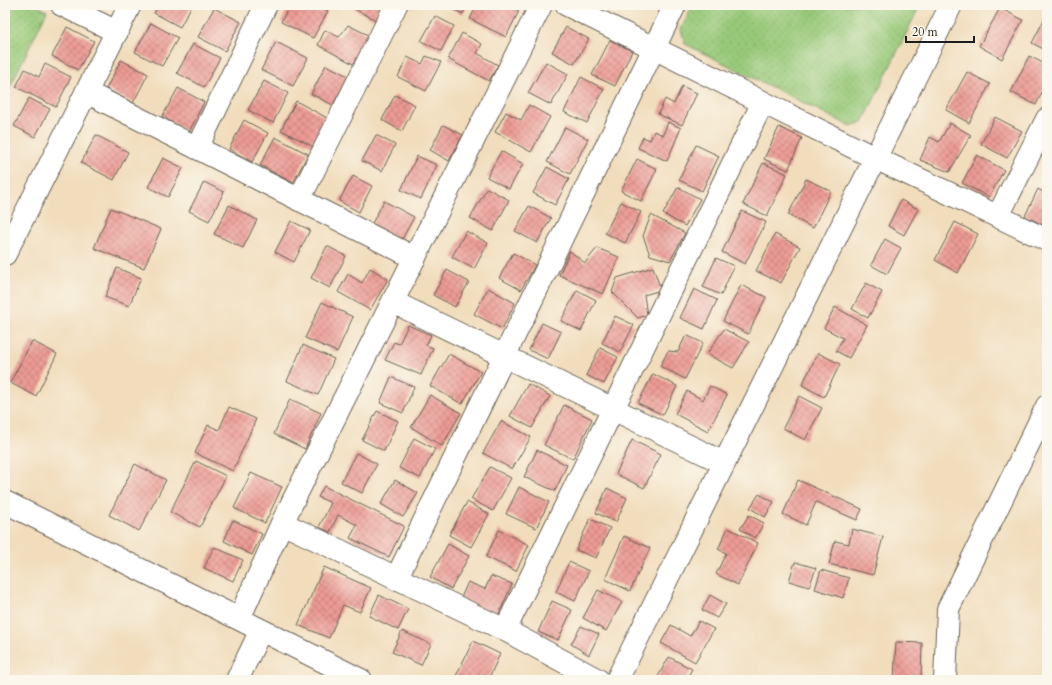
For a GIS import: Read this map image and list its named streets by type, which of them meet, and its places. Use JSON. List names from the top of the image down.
{
  "scale_bar": "20 m"
}
